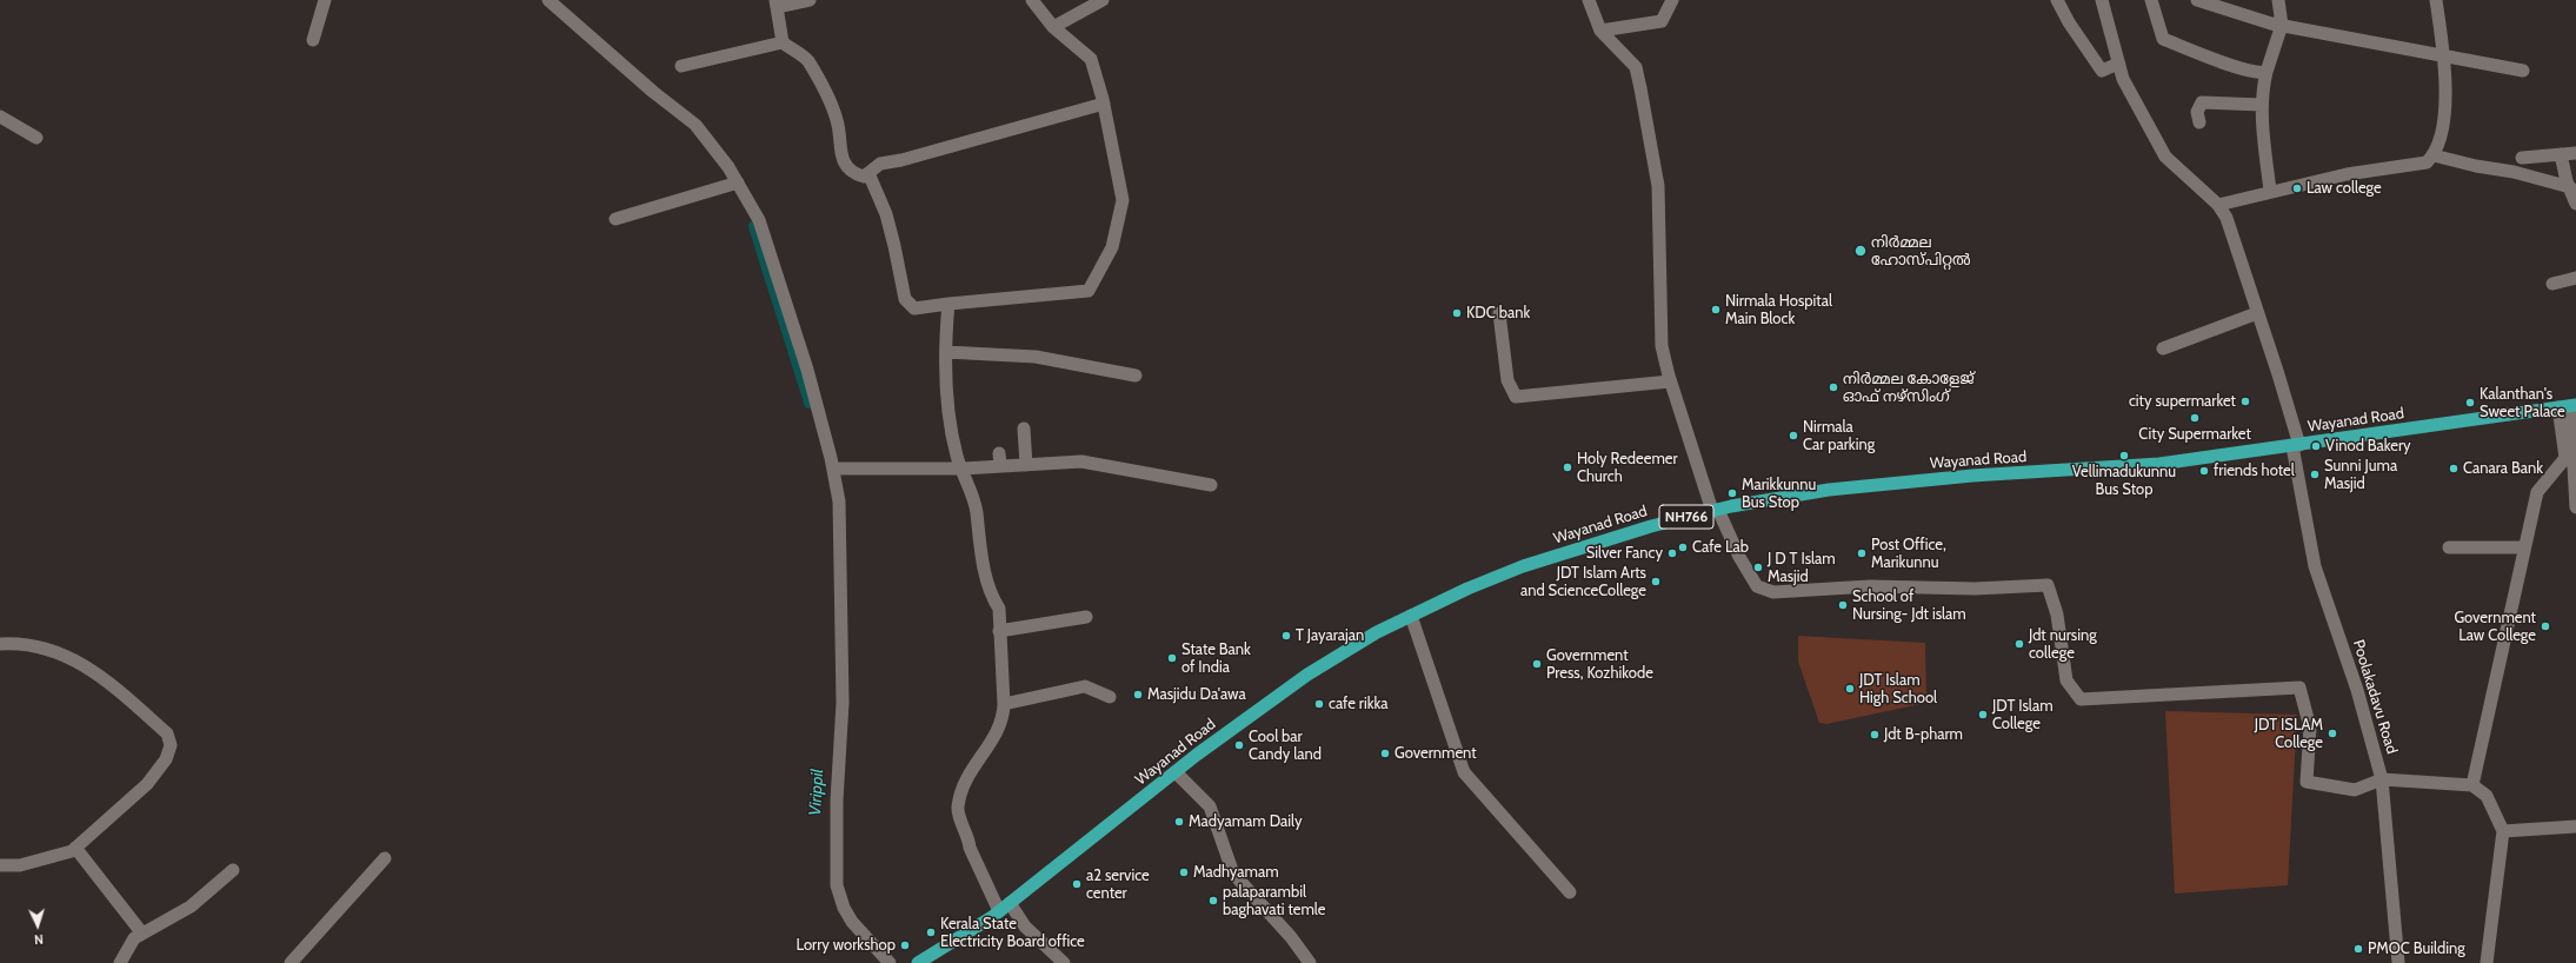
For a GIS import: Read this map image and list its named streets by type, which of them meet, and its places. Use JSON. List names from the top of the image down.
{
  "streets": {
    "highway": ["Wayanad Road", "NH766"],
    "street": ["Poolakadavu Road"]
  },
  "crossings": [
    ["Wayanad Road", "Poolakadavu Road"]
  ],
  "water": ["Virippil"],
  "places": [
    "Law college",
    "നിർമ്മല ഹോസ്പിറ്റൽ",
    "Nirmala Hospital Main Block",
    "KDC bank",
    "നിർമ്മല കോളേജ് ഓഫ് നഴ്സിംഗ്",
    "city supermarket",
    "Kalanthan's Sweet Palace",
    "City Supermarket",
    "Nirmala Car parking",
    "Vinod Bakery",
    "Vellimadukunnu Bus Stop",
    "Holy Redeemer Church",
    "Canara Bank",
    "friends hotel",
    "Sunni Juma Masjid",
    "Marikkunnu Bus Stop",
    "Cafe Lab",
    "Silver Fancy",
    "Post Office, Marikunnu",
    "J D T Islam Masjid",
    "JDT Islam Arts and ScienceCollege",
    "School of Nursing- Jdt islam",
    "Government Law College",
    "T Jayarajan",
    "Jdt nursing college",
    "State Bank of India",
    "Government Press, Kozhikode",
    "JDT Islam High School",
    "Masjidu Da'awa",
    "cafe rikka",
    "JDT Islam College",
    "JDT ISLAM College",
    "Jdt B-pharm",
    "Cool bar Candy land",
    "Government",
    "Madyamam Daily",
    "Madhyamam",
    "a2 service center",
    "palaparambil baghavati temle",
    "Kerala State Electricity Board office",
    "Lorry workshop",
    "PMOC Building"
  ],
  "north": "bottom"
}
